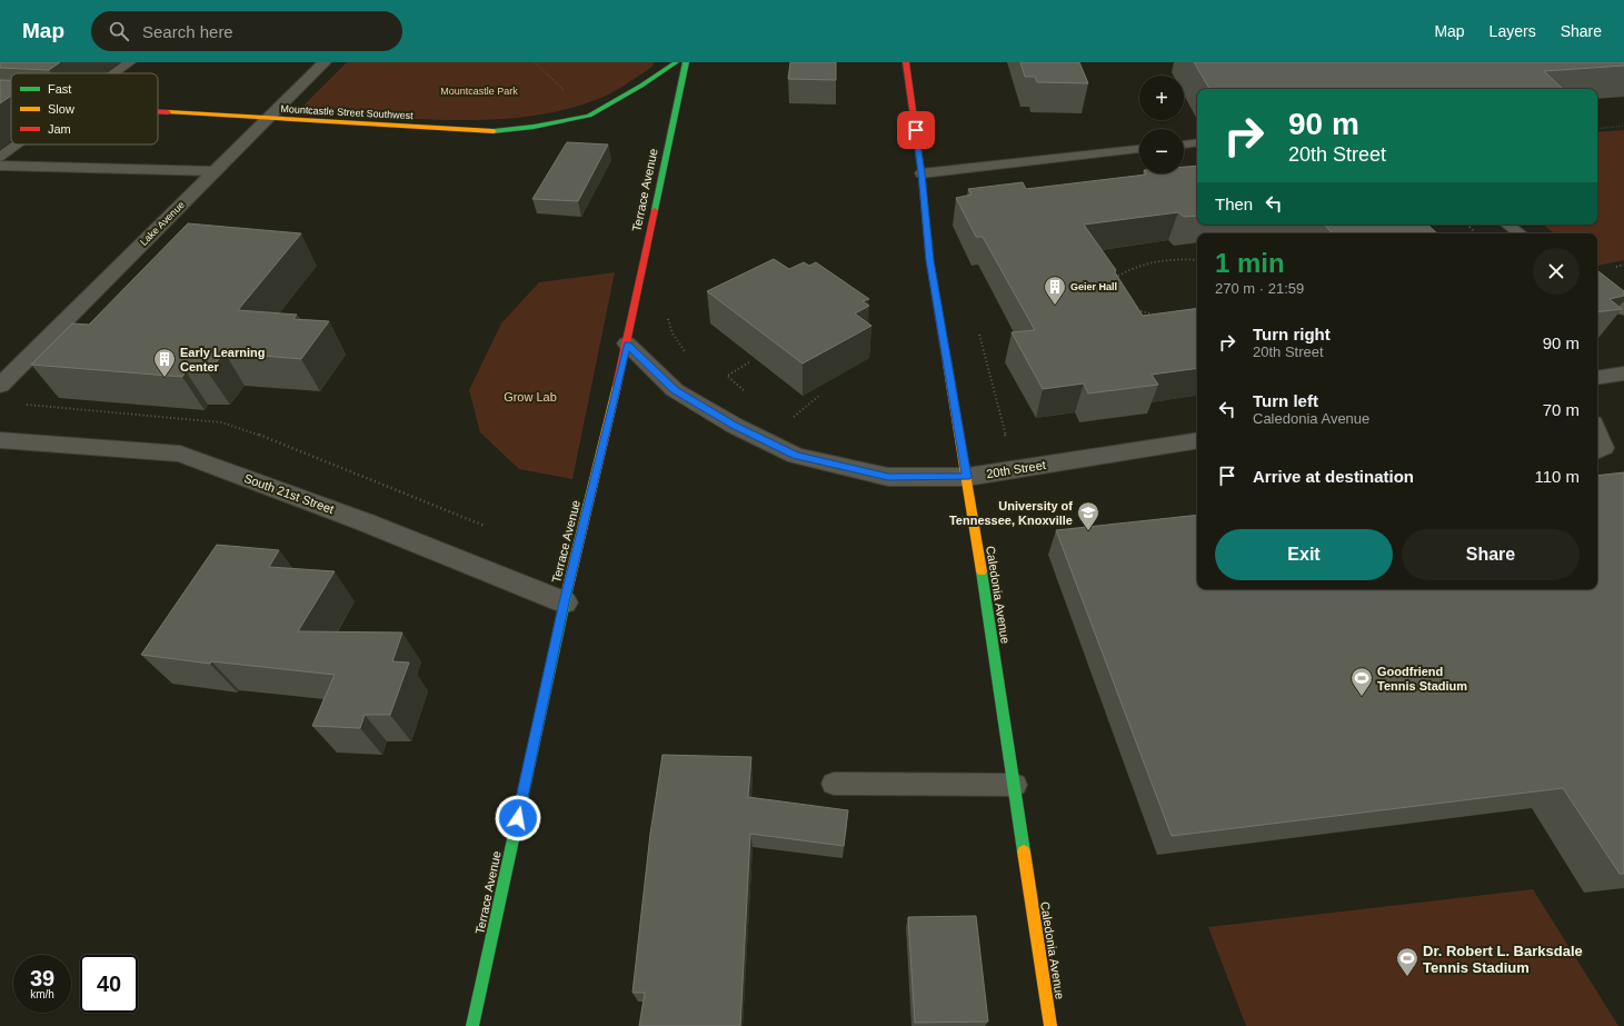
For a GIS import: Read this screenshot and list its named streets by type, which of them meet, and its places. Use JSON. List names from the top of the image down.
{
  "streets": {
    "street": [
      "Mountcastle Street Southwest",
      "Terrace Avenue",
      "Lake Avenue",
      "20th Street",
      "South 21st Street",
      "Caledonia Avenue"
    ]
  },
  "crossings": [
    ["Mountcastle Street Southwest", "Lake Avenue"],
    ["Terrace Avenue", "20th Street"],
    ["Terrace Avenue", "South 21st Street"],
    ["20th Street", "Caledonia Avenue"]
  ],
  "parks": ["Mountcastle Park", "Grow Lab"],
  "places": {
    "building": ["Geier Hall", "Early Learning Center"],
    "school or university": ["University of Tennessee, Knoxville"],
    "sports": ["Goodfriend Tennis Stadium", "Dr. Robert L. Barksdale Tennis Stadium"]
  },
  "legend": ["Fast", "Slow", "Jam"],
  "page": {
    "header": "Map",
    "search": "Search here",
    "nav": ["Map", "Layers", "Share"],
    "map_buttons": ["+", "−"],
    "turn": ["90 m", "20th Street"],
    "then": "Then",
    "heading": ["1 min", "270 m · 21:59"],
    "list": [
      {
        "name": "Turn right",
        "note": "20th Street",
        "value": "90 m"
      },
      {
        "name": "Turn left",
        "note": "Caledonia Avenue",
        "value": "70 m"
      },
      {
        "name": "Arrive at destination",
        "value": "110 m"
      }
    ],
    "buttons": ["Exit", "Share"],
    "speed": "39 km/h",
    "limit": "40"
  }
}
